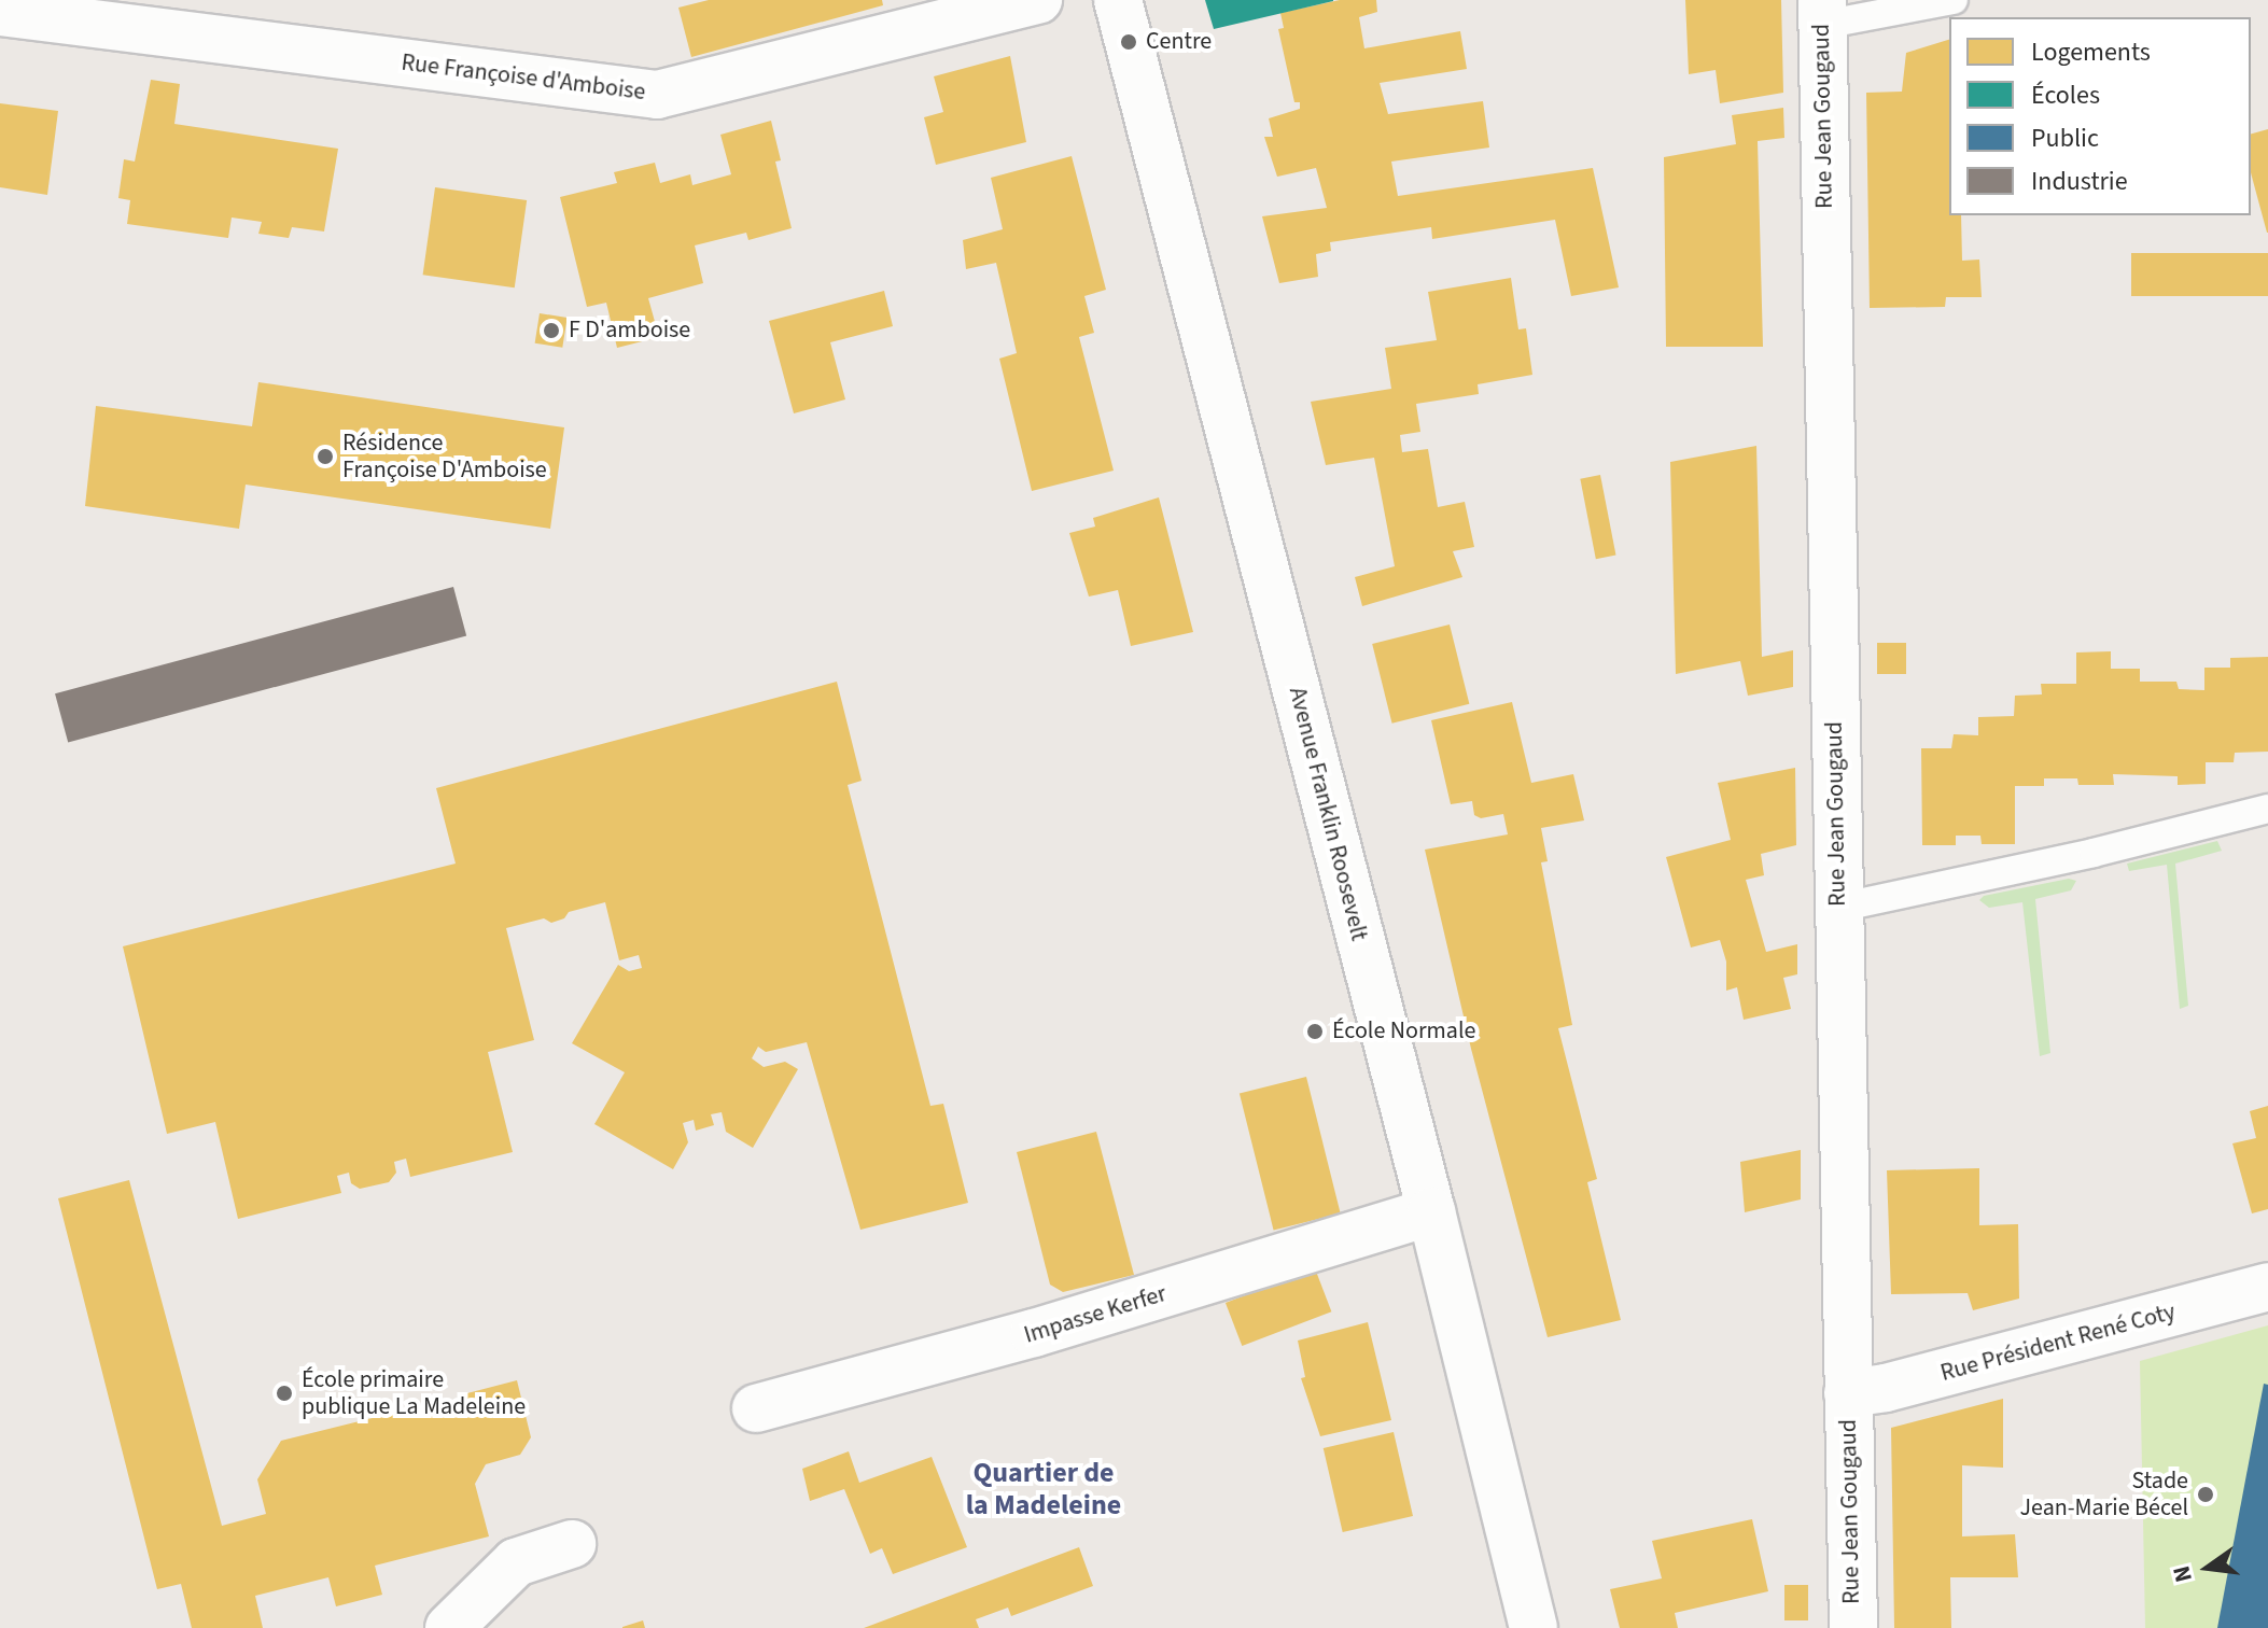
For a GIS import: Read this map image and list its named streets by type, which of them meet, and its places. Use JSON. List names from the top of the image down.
{
  "streets": {
    "main road": [
      "Rue Françoise d'Amboise",
      "Rue Jean Gougaud",
      "Avenue Franklin Roosevelt",
      "Impasse Kerfer",
      "Rue Président René Coty"
    ]
  },
  "crossings": [
    ["Rue Jean Gougaud", "Rue Président René Coty"],
    ["Avenue Franklin Roosevelt", "Impasse Kerfer"]
  ],
  "districts": ["Quartier de la Madeleine"],
  "places": [
    "Centre",
    "F D'amboise",
    "Résidence Françoise D'Amboise",
    "École Normale",
    "École primaire publique La Madeleine",
    "Stade Jean-Marie Bécel"
  ],
  "legend": [
    "Logements",
    "Écoles",
    "Public",
    "Industrie"
  ],
  "north": "left"
}
